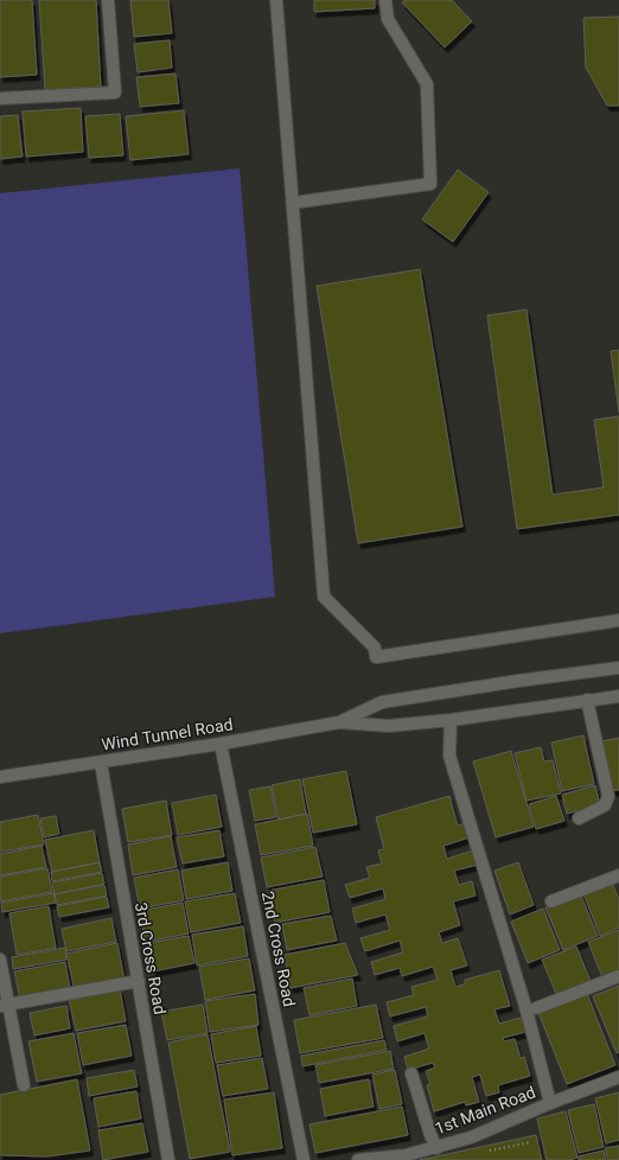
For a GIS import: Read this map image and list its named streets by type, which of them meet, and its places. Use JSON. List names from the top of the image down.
{
  "streets": {
    "street": [
      "Wind Tunnel Road",
      "2nd Cross Road",
      "3rd Cross Road",
      "1st Main Road"
    ]
  },
  "crossings": [
    ["Wind Tunnel Road", "2nd Cross Road"],
    ["Wind Tunnel Road", "3rd Cross Road"]
  ]
}
